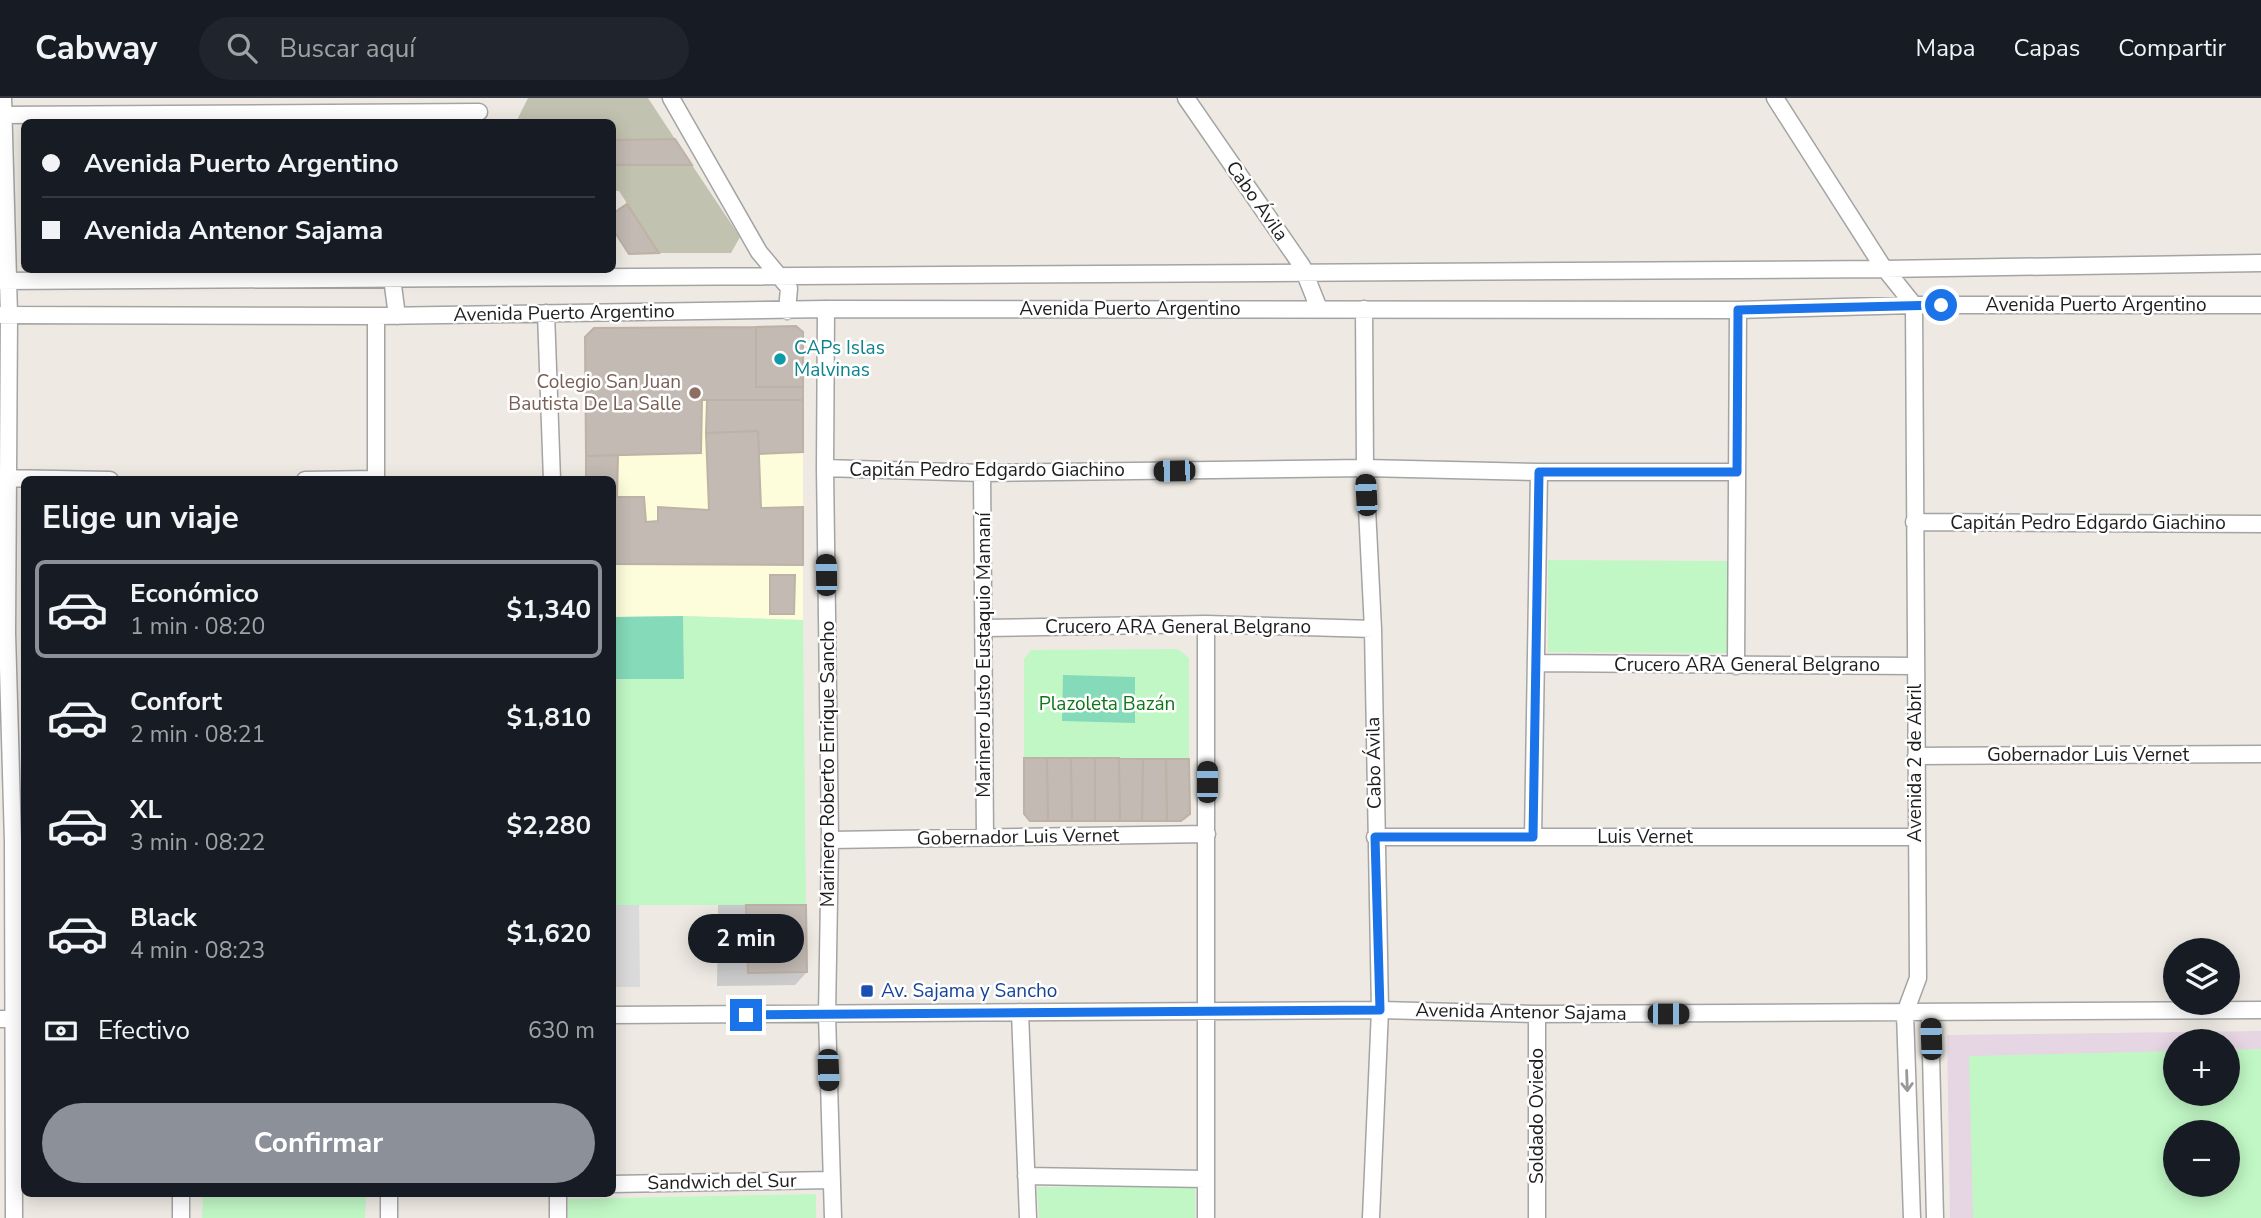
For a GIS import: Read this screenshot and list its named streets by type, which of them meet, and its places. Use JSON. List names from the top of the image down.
{
  "streets": {
    "street": [
      "Cabo Ávila",
      "Avenida Puerto Argentino",
      "Capitán Pedro Edgardo Giachino",
      "Crucero ARA General Belgrano",
      "Marinero Justo Eustaquio Mamaní",
      "Gobernador Luis Vernet",
      "Avenida 2 de Abril",
      "Marinero Roberto Enrique Sancho",
      "Luis Vernet",
      "Avenida Antenor Sajama",
      "Soldado Oviedo",
      "Sandwich del Sur"
    ]
  },
  "crossings": [
    ["Cabo Ávila", "Avenida Puerto Argentino"],
    ["Cabo Ávila", "Capitán Pedro Edgardo Giachino"],
    ["Cabo Ávila", "Crucero ARA General Belgrano"],
    ["Cabo Ávila", "Luis Vernet"],
    ["Cabo Ávila", "Avenida Antenor Sajama"],
    ["Avenida Puerto Argentino", "Avenida 2 de Abril"],
    ["Avenida Puerto Argentino", "Marinero Roberto Enrique Sancho"],
    ["Capitán Pedro Edgardo Giachino", "Marinero Justo Eustaquio Mamaní"],
    ["Capitán Pedro Edgardo Giachino", "Avenida 2 de Abril"],
    ["Capitán Pedro Edgardo Giachino", "Marinero Roberto Enrique Sancho"],
    ["Crucero ARA General Belgrano", "Marinero Justo Eustaquio Mamaní"],
    ["Crucero ARA General Belgrano", "Avenida 2 de Abril"],
    ["Marinero Justo Eustaquio Mamaní", "Gobernador Luis Vernet"],
    ["Gobernador Luis Vernet", "Avenida 2 de Abril"],
    ["Gobernador Luis Vernet", "Marinero Roberto Enrique Sancho"],
    ["Avenida 2 de Abril", "Luis Vernet"],
    ["Avenida 2 de Abril", "Avenida Antenor Sajama"],
    ["Marinero Roberto Enrique Sancho", "Avenida Antenor Sajama"],
    ["Marinero Roberto Enrique Sancho", "Sandwich del Sur"],
    ["Avenida Antenor Sajama", "Soldado Oviedo"]
  ],
  "parks": ["Plazoleta Bazán"],
  "places": {
    "other": ["CAPs Islas Malvinas", "Colegio San Juan Bautista De La Salle"],
    "transit": ["Av. Sajama y Sancho"]
  },
  "page": {
    "header": "Cabway",
    "search": "Buscar aquí",
    "nav": ["Mapa", "Capas", "Compartir"],
    "banner": ["Avenida Puerto Argentino", "Avenida Antenor Sajama"],
    "heading": "Elige un viaje",
    "list": [
      {
        "name": "Económico",
        "note": "1 min · 08:20",
        "value": "$1,340"
      },
      {
        "name": "Confort",
        "note": "2 min · 08:21",
        "value": "$1,810"
      },
      {
        "name": "XL",
        "note": "3 min · 08:22",
        "value": "$2,280"
      },
      {
        "name": "Black",
        "note": "4 min · 08:23",
        "value": "$1,620"
      }
    ],
    "bubble": "2 min",
    "map_buttons": ["+", "−"],
    "pay": ["Efectivo", "630 m"],
    "buttons": "Confirmar"
  }
}
